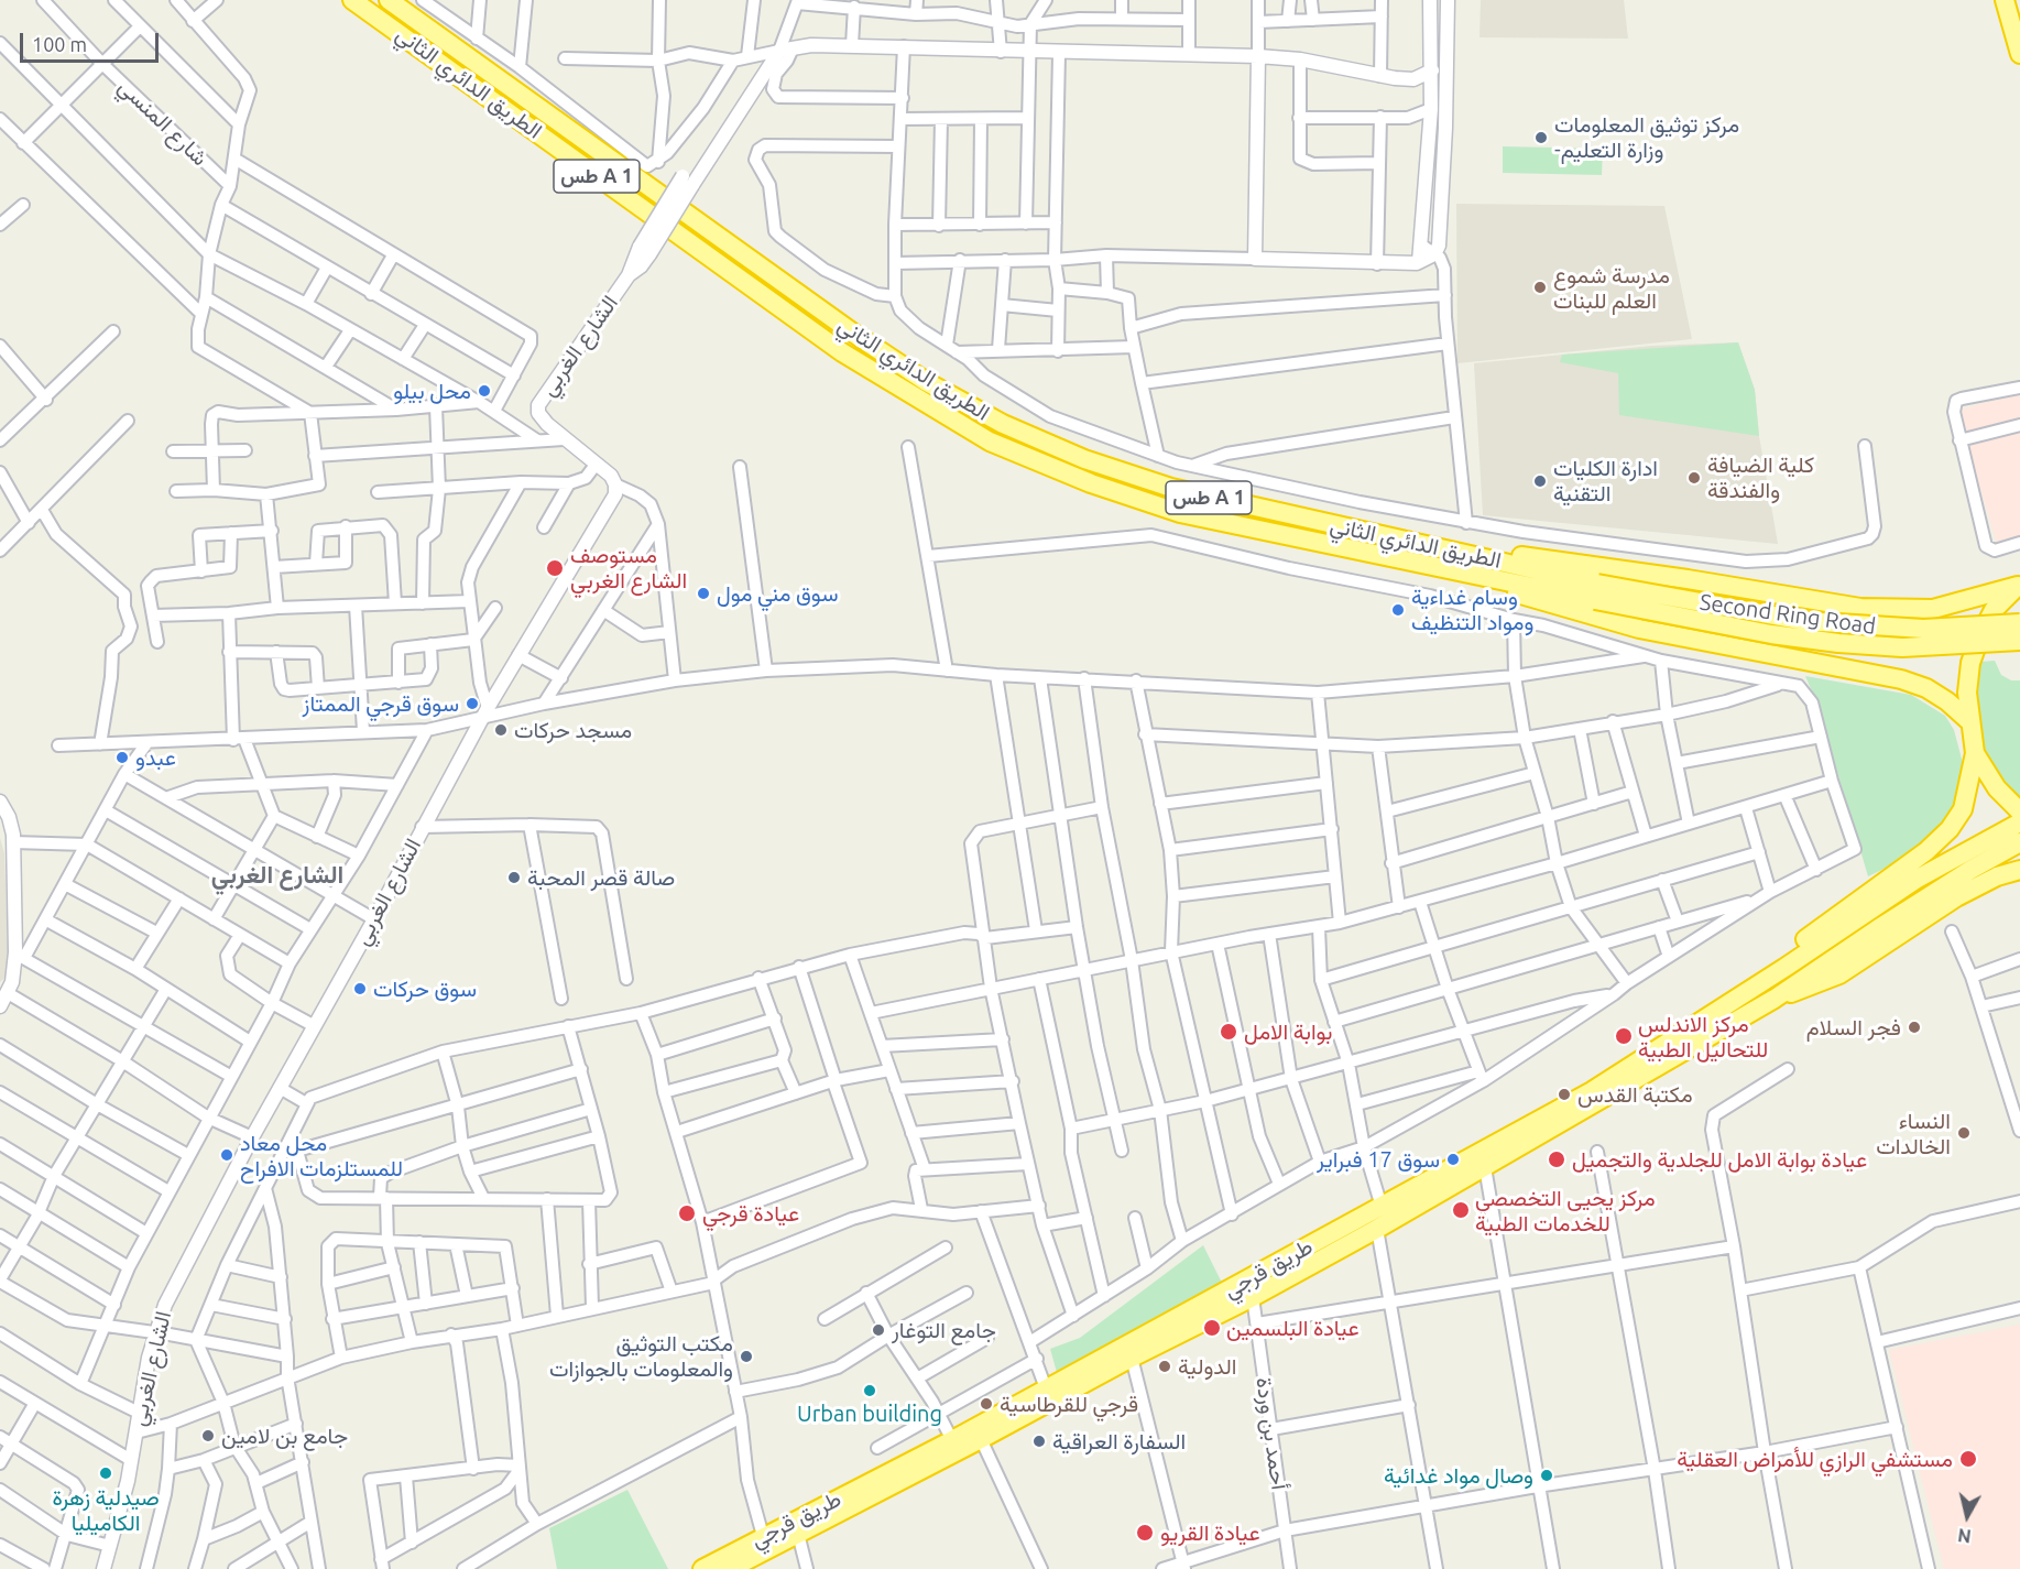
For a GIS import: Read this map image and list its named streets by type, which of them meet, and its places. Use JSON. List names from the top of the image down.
{
  "streets": {
    "highway": [
      "الطريق الدائري الثاني",
      "طس A 1",
      "Second Ring Road",
      "طريق قرجي"
    ],
    "street": ["شارع المنسي", "الشارع الغربي", "أحمد بن وردة"]
  },
  "crossings": [
    ["الطريق الدائري الثاني", "Second Ring Road"],
    ["طريق قرجي", "أحمد بن وردة"]
  ],
  "districts": ["الشارع الغربي"],
  "places": [
    "مركز توثيق المعلومات -وزارة التعليم",
    "مدرسة شموع العلم للبنات",
    "محل بيلو",
    "كلية الضيافة والفندقة",
    "ادارة الكليات التقنية",
    "مستوصف الشارع الغربي",
    "سوق مني مول",
    "وسام غداءية ومواد التنظيف",
    "سوق قرجي الممتاز",
    "مسجد حركات",
    "عبدو",
    "صالة قصر المحبة",
    "سوق حركات",
    "فجر السلام",
    "بوابة الامل",
    "مركز الاندلس للتحاليل الطبية",
    "مكتبة القدس",
    "النساء الخالدات",
    "محل معاد للمستلزمات الافراح",
    "سوق 17 فبراير",
    "عيادة بوابة الامل للجلدية والتجميل",
    "مركز يحيى التخصصي للخدمات الطبية",
    "عيادة قرجي",
    "عيادة البلسمين",
    "جامع التوغار",
    "مكتب التوثيق والمعلومات بالجوازات",
    "الدولية",
    "Urban building",
    "قرجي للقرطاسية",
    "جامع بن لامين",
    "السفارة العراقية",
    "مستشفي الرازي للأمراض العقلية",
    "صيدلية زهرة الكاميليا",
    "وصال مواد غدائية",
    "عيادة القريو"
  ],
  "scale_bar": "100 m",
  "north": "bottom"
}
